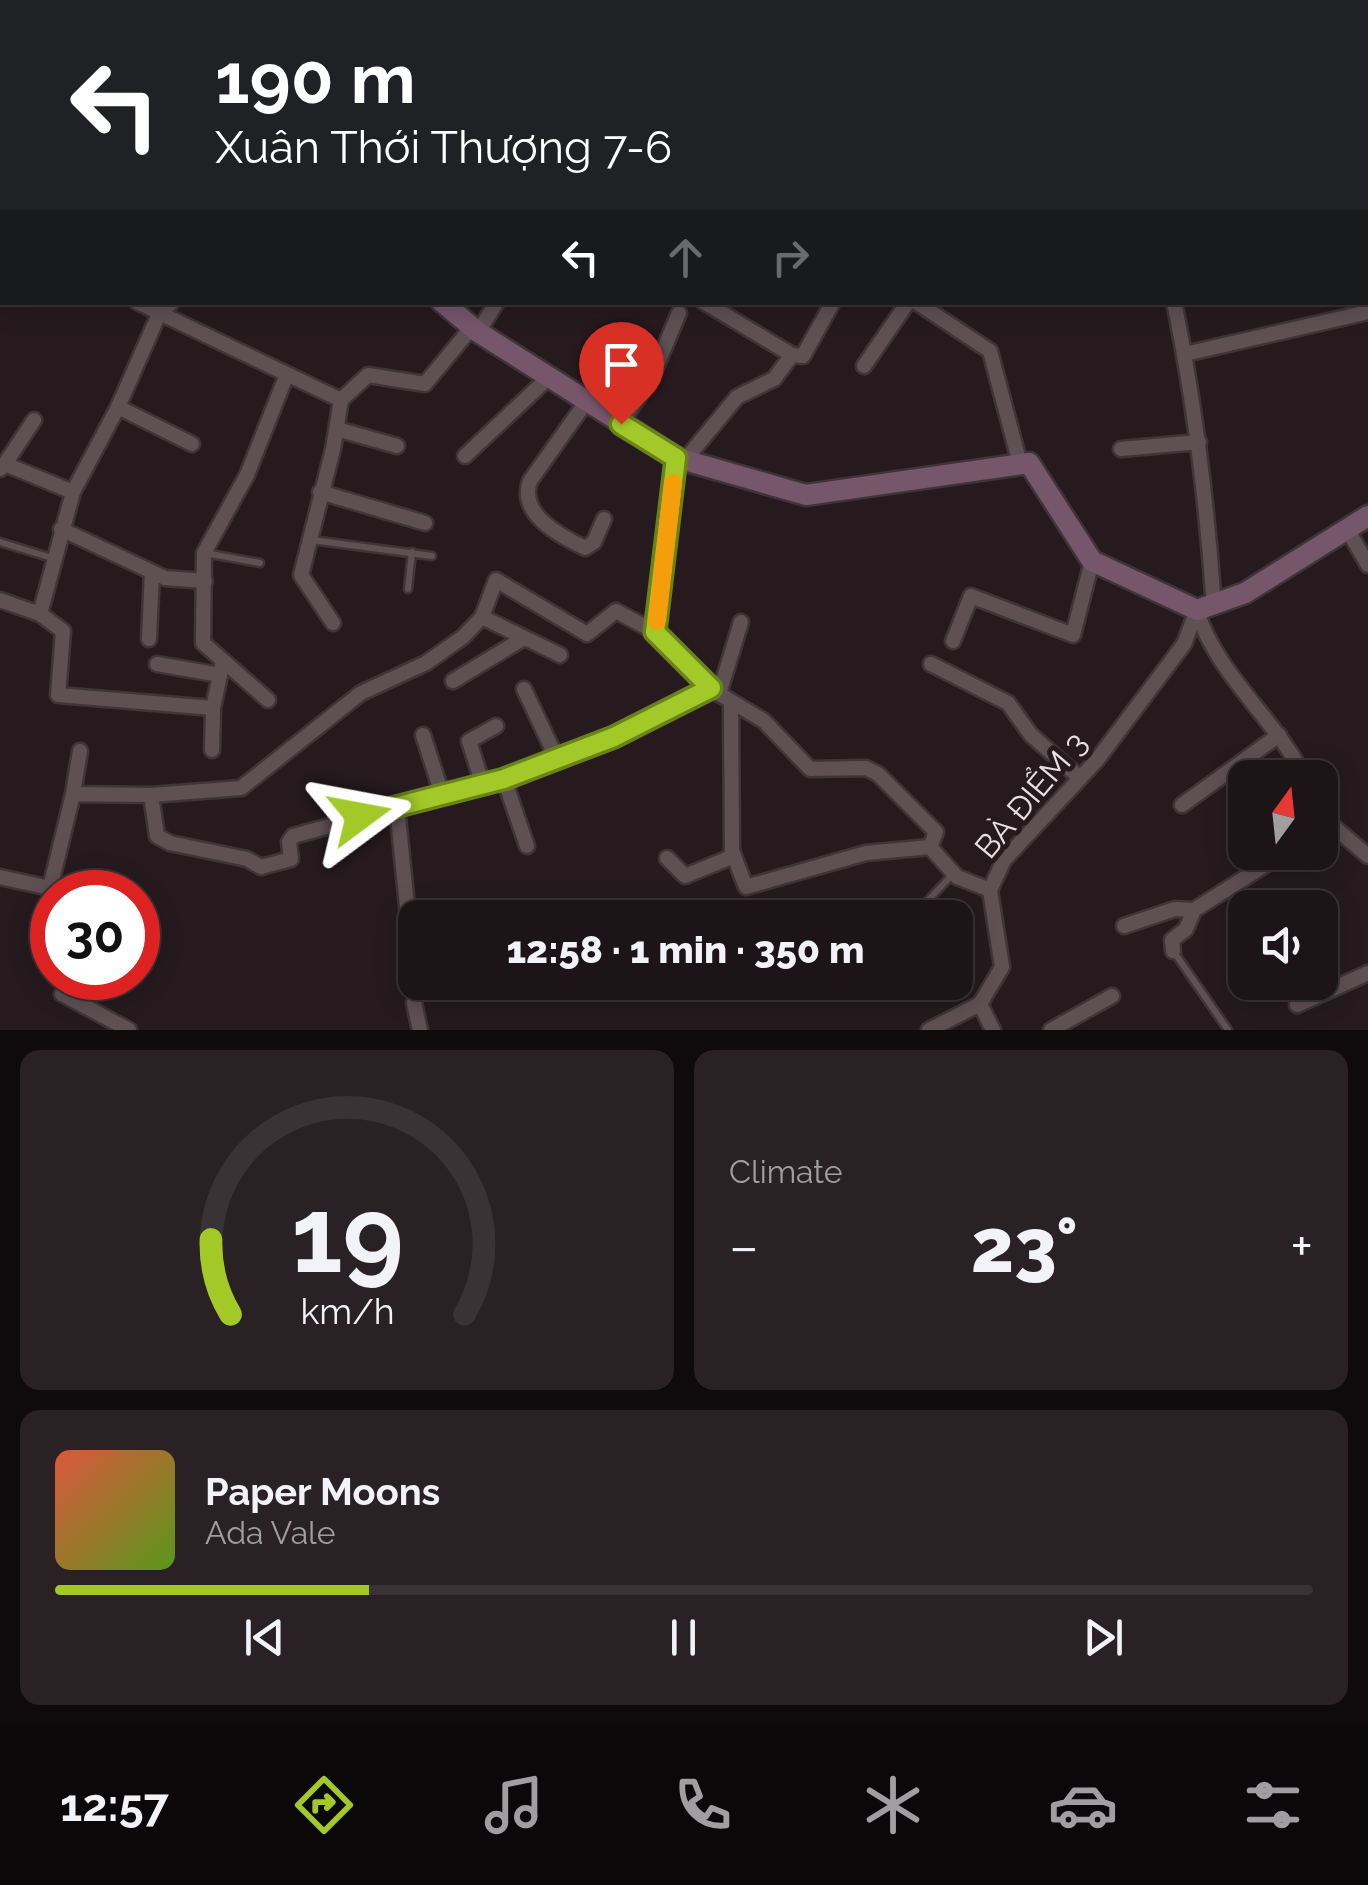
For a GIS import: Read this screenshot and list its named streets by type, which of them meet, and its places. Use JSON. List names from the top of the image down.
{
  "streets": {
    "street": ["BÀ ĐIỂM 3"]
  },
  "north": "top",
  "page": {
    "turn": ["190 m", "Xuân Thới Thượng 7-6"],
    "limit": "30",
    "trip": "12:58 · 1 min · 350 m",
    "tile": "Climate",
    "heat": ["−", "23°", "+"],
    "song": ["Paper Moons", "Ada Vale"],
    "tabs": "12:57",
    "gauge": ["19", "km/h"]
  }
}
